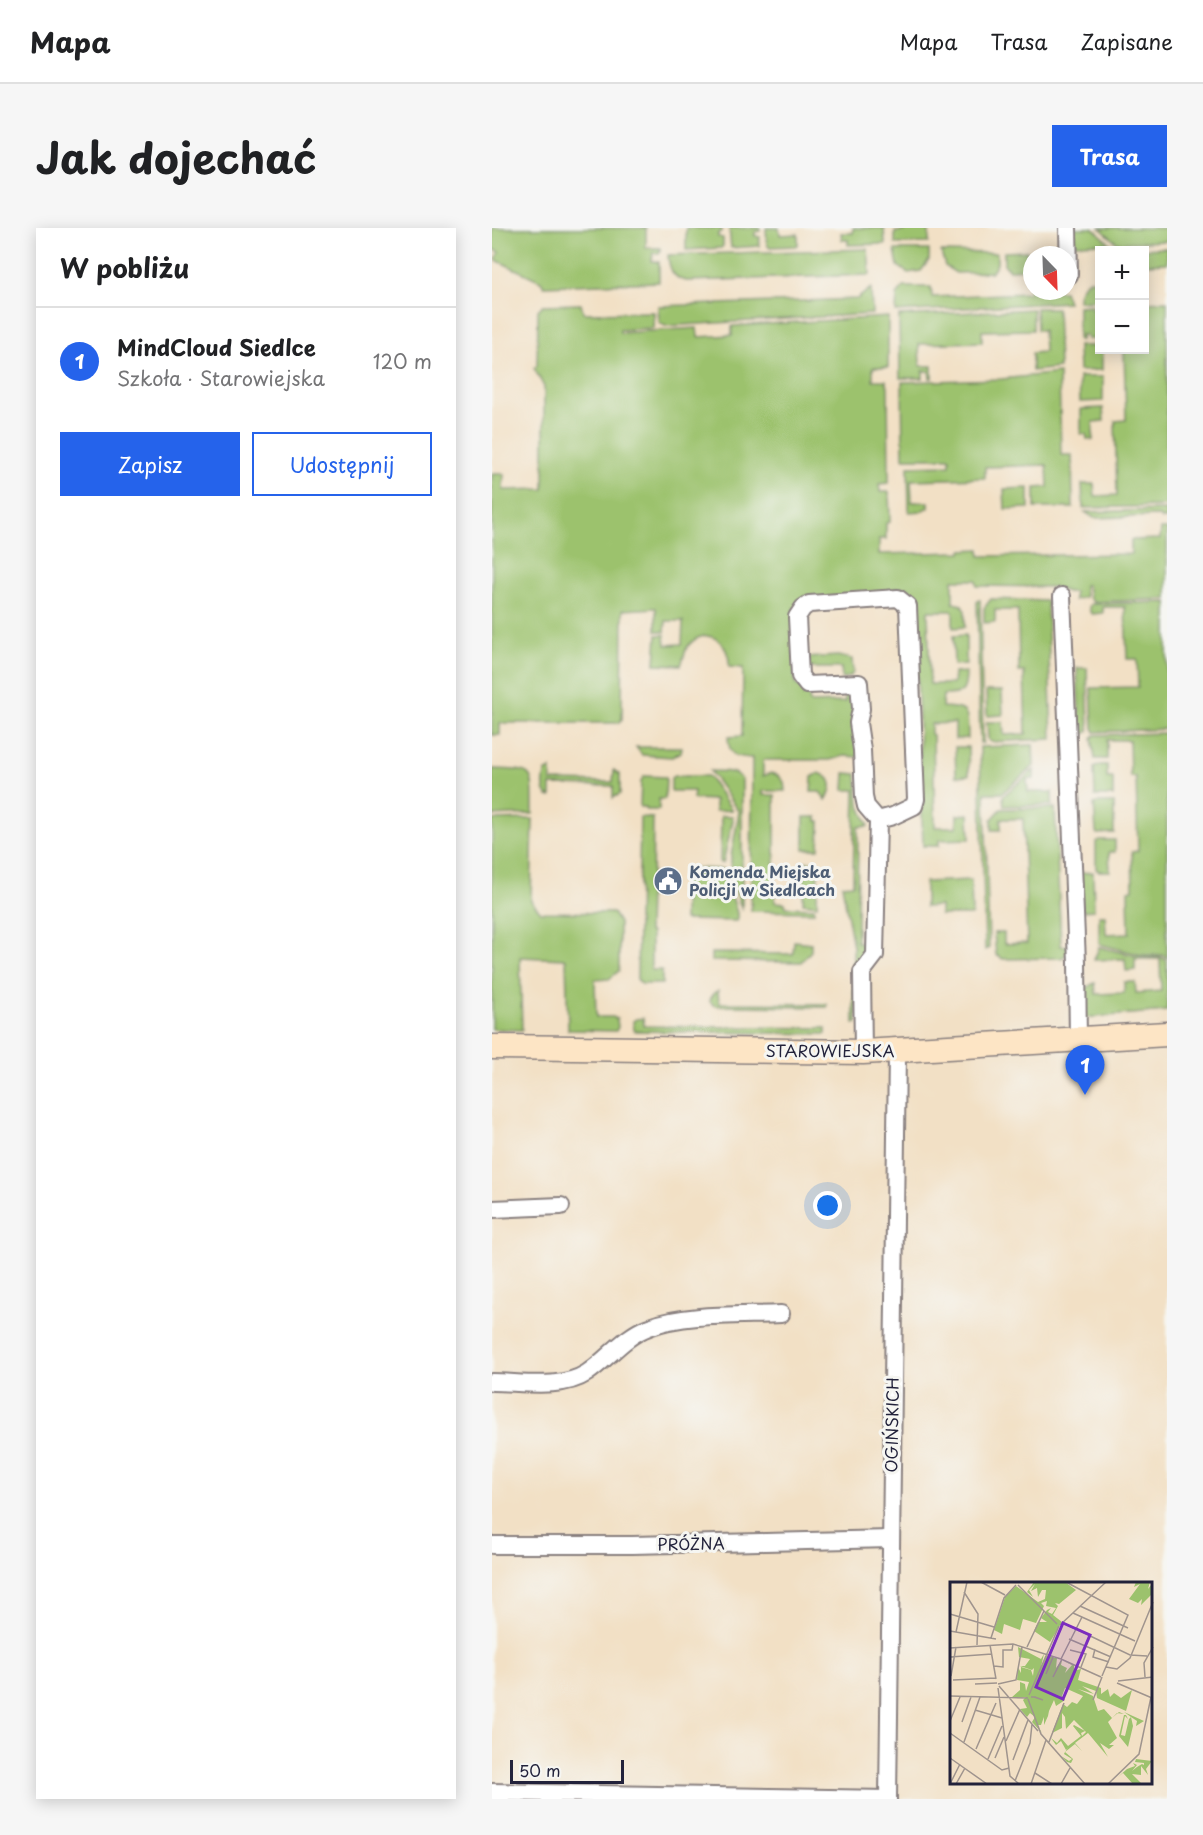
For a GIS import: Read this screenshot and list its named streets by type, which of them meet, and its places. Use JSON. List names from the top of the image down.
{
  "streets": {
    "main road": ["STAROWIEJSKA"],
    "street": ["OGIŃSKICH", "PRÓŻNA"]
  },
  "crossings": [
    ["STAROWIEJSKA", "OGIŃSKICH"],
    ["OGIŃSKICH", "PRÓŻNA"]
  ],
  "places": {
    "public building": ["Komenda Miejska Policji w Siedlcach"]
  },
  "scale_bar": "50 m",
  "north": "bottom right",
  "page": {
    "header": "Mapa",
    "nav": ["Mapa", "Trasa", "Zapisane"],
    "title": "Jak dojechać",
    "buttons": [
      "Trasa",
      ["Zapisz", "Udostępnij"]
    ],
    "heading": "W pobliżu",
    "map_buttons": ["+", "−"],
    "list": [
      {
        "mark": "1",
        "name": "MindCloud Siedlce",
        "note": "Szkoła · Starowiejska",
        "value": "120 m"
      }
    ],
    "pins": "1",
    "scale": "50 m"
  }
}
